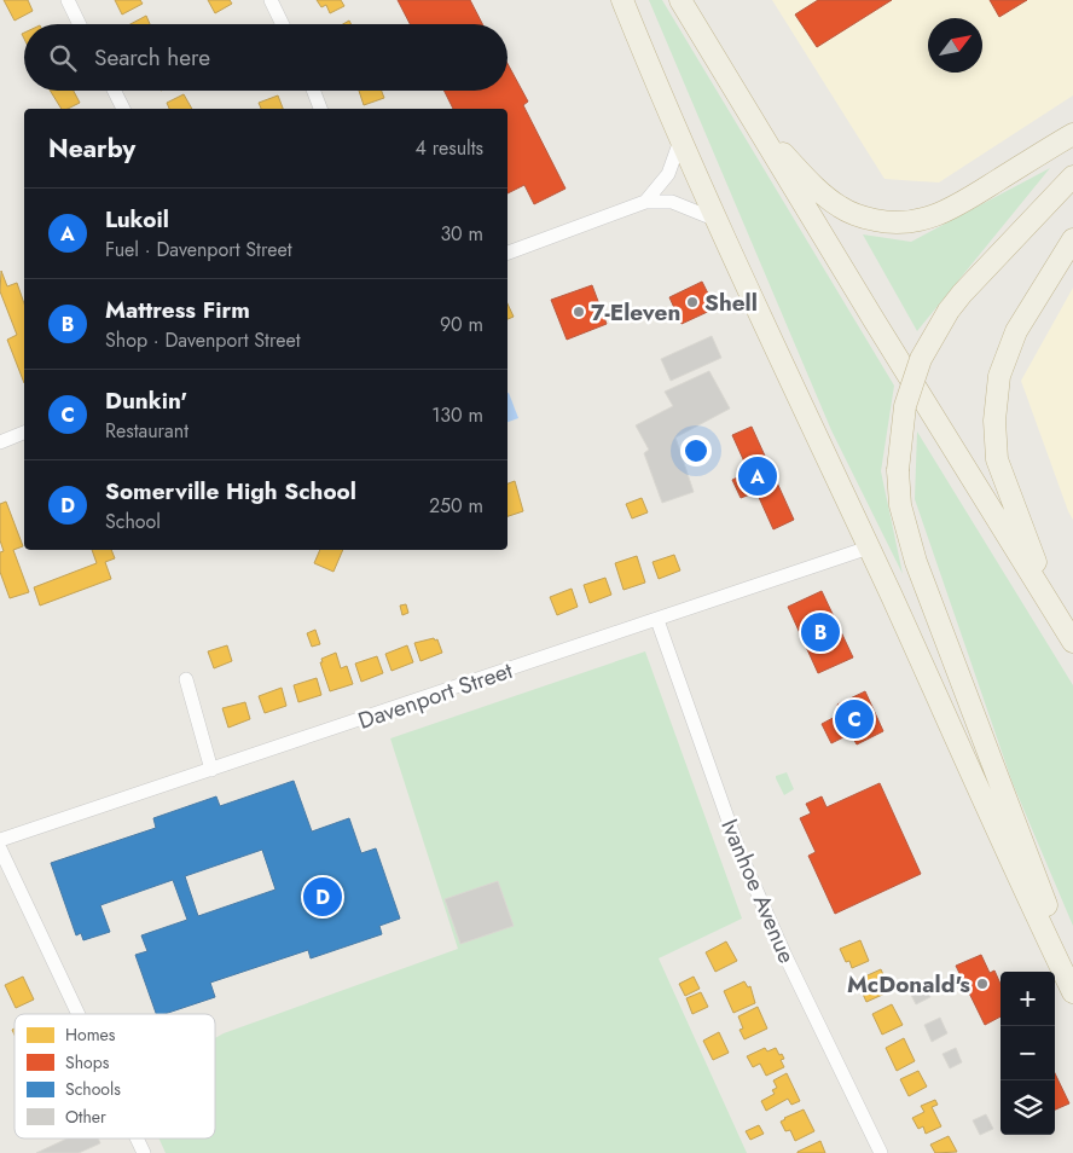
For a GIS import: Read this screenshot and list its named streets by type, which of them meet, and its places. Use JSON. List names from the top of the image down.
{
  "streets": {
    "street": ["Davenport Street", "Ivanhoe Avenue"]
  },
  "crossings": [
    ["Davenport Street", "Ivanhoe Avenue"]
  ],
  "places": ["Shell", "7-Eleven", "McDonald's"],
  "legend": [
    "Homes",
    "Shops",
    "Schools",
    "Other"
  ],
  "north": "top right",
  "page": {
    "search": "Search here",
    "heading": ["Nearby", "4 results"],
    "list": [
      {
        "mark": "A",
        "name": "Lukoil",
        "note": "Fuel · Davenport Street",
        "value": "30 m"
      },
      {
        "mark": "B",
        "name": "Mattress Firm",
        "note": "Shop · Davenport Street",
        "value": "90 m"
      },
      {
        "mark": "C",
        "name": "Dunkin'",
        "note": "Restaurant",
        "value": "130 m"
      },
      {
        "mark": "D",
        "name": "Somerville High School",
        "note": "School",
        "value": "250 m"
      }
    ],
    "pins": [
      "A",
      "B",
      "C",
      "D"
    ],
    "map_buttons": ["+", "−"]
  }
}
